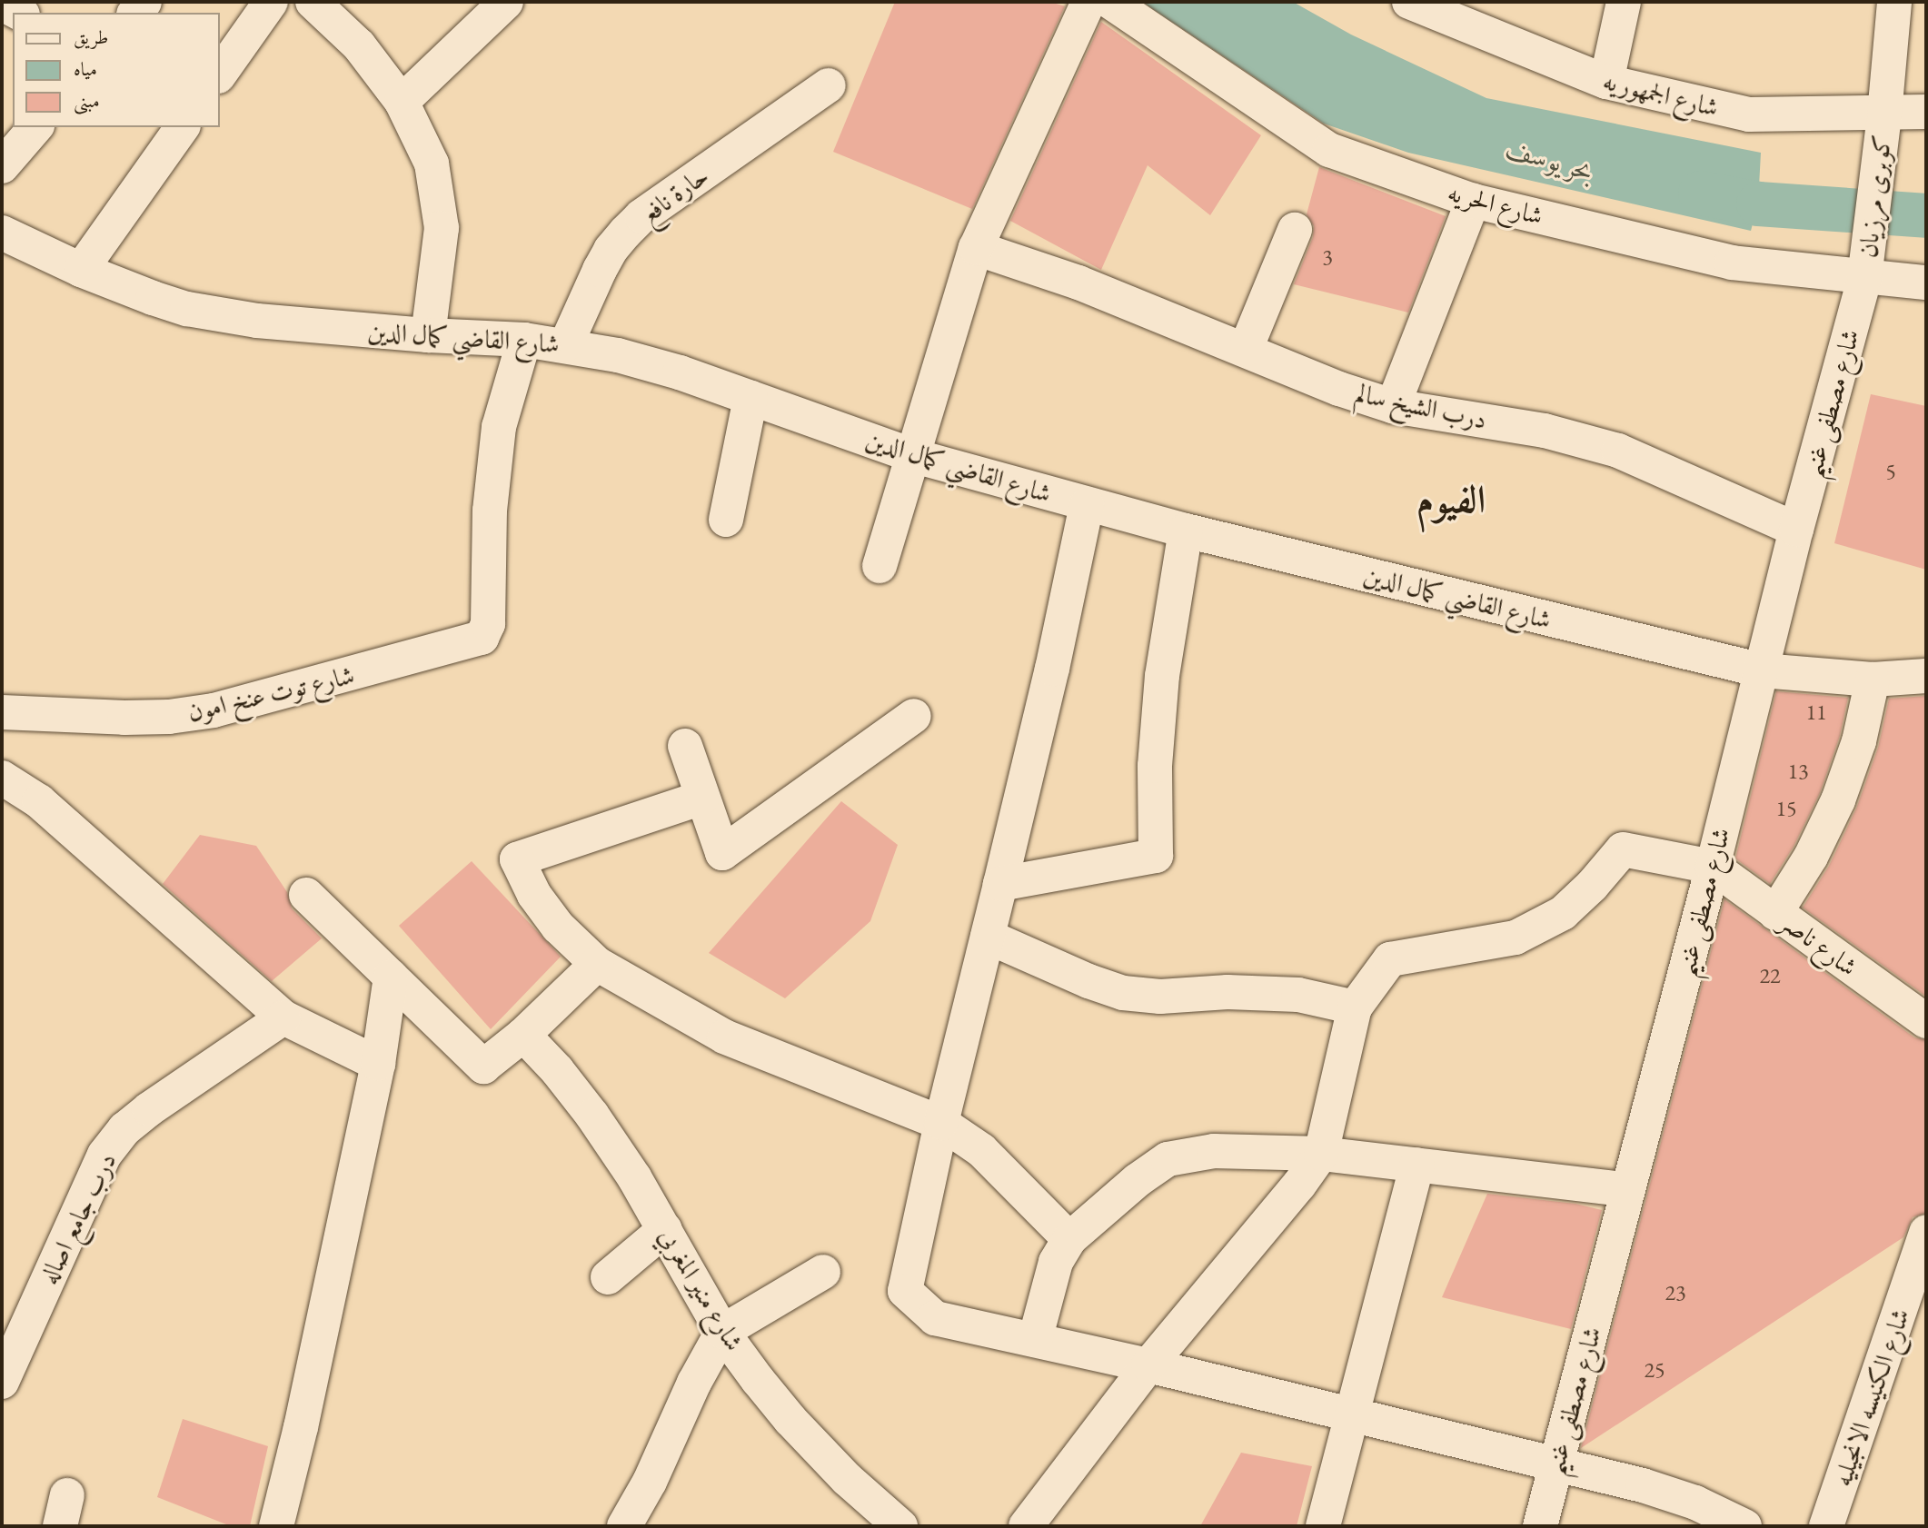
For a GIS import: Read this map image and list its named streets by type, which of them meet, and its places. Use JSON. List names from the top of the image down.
{
  "streets": {
    "street": [
      "شارع الجمهوريه",
      "حارة نافع",
      "كوبرى مرزيان",
      "شارع الحريه",
      "شارع القاضي كمال الدين",
      "شارع مصطفى غنيم",
      "درب الشيخ سالم",
      "شارع توت عنخ امون",
      "شارع ناصر",
      "درب جامع اصاله",
      "شارع منير المغربي",
      "شارع الكنيسه الانجيليه"
    ]
  },
  "crossings": [
    ["شارع الجمهوريه", "كوبرى مرزيان"],
    ["حارة نافع", "شارع القاضي كمال الدين"],
    ["كوبرى مرزيان", "شارع الحريه"],
    ["كوبرى مرزيان", "شارع مصطفى غنيم"],
    ["شارع الحريه", "شارع مصطفى غنيم"],
    ["شارع القاضي كمال الدين", "شارع مصطفى غنيم"],
    ["شارع القاضي كمال الدين", "شارع توت عنخ امون"],
    ["شارع مصطفى غنيم", "درب الشيخ سالم"],
    ["شارع مصطفى غنيم", "شارع ناصر"]
  ],
  "districts": ["الفيوم"],
  "water": ["بحر يوسف"],
  "house_numbers": [
    "3",
    "5",
    "11",
    "13",
    "15",
    "22",
    "23",
    "25"
  ],
  "legend": ["طريق", "مياه", "مبنى"]
}
